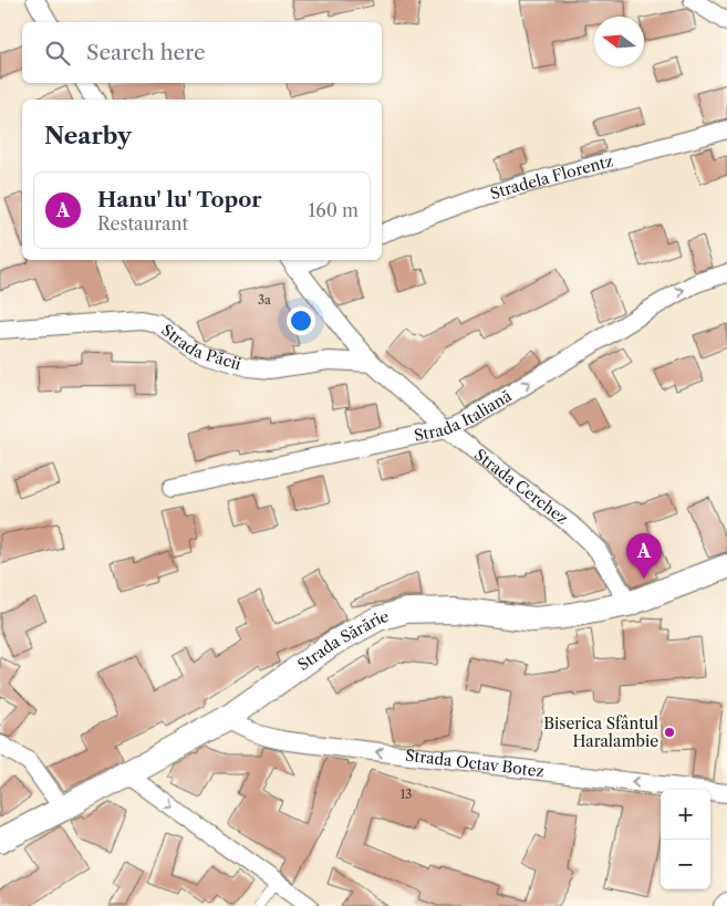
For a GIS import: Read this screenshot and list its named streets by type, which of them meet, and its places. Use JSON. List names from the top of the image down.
{
  "streets": {
    "street": [
      "Stradela Florentz",
      "Strada Păcii",
      "Strada Italiană",
      "Strada Cerchez",
      "Strada Sărărie",
      "Strada Octav Botez"
    ]
  },
  "crossings": [
    ["Strada Păcii", "Strada Cerchez"],
    ["Strada Italiană", "Strada Cerchez"],
    ["Strada Cerchez", "Strada Sărărie"],
    ["Strada Sărărie", "Strada Octav Botez"]
  ],
  "one_way": ["Strada Italiană", "Strada Octav Botez"],
  "places": ["Biserica Sfântul Haralambie"],
  "house_numbers": ["3a", "13"],
  "north": "left",
  "page": {
    "search": "Search here",
    "heading": "Nearby",
    "list": [
      {
        "mark": "A",
        "name": "Hanu' lu' Topor",
        "note": "Restaurant",
        "value": "160 m"
      }
    ],
    "pins": "A",
    "map_buttons": ["+", "−"]
  }
}
